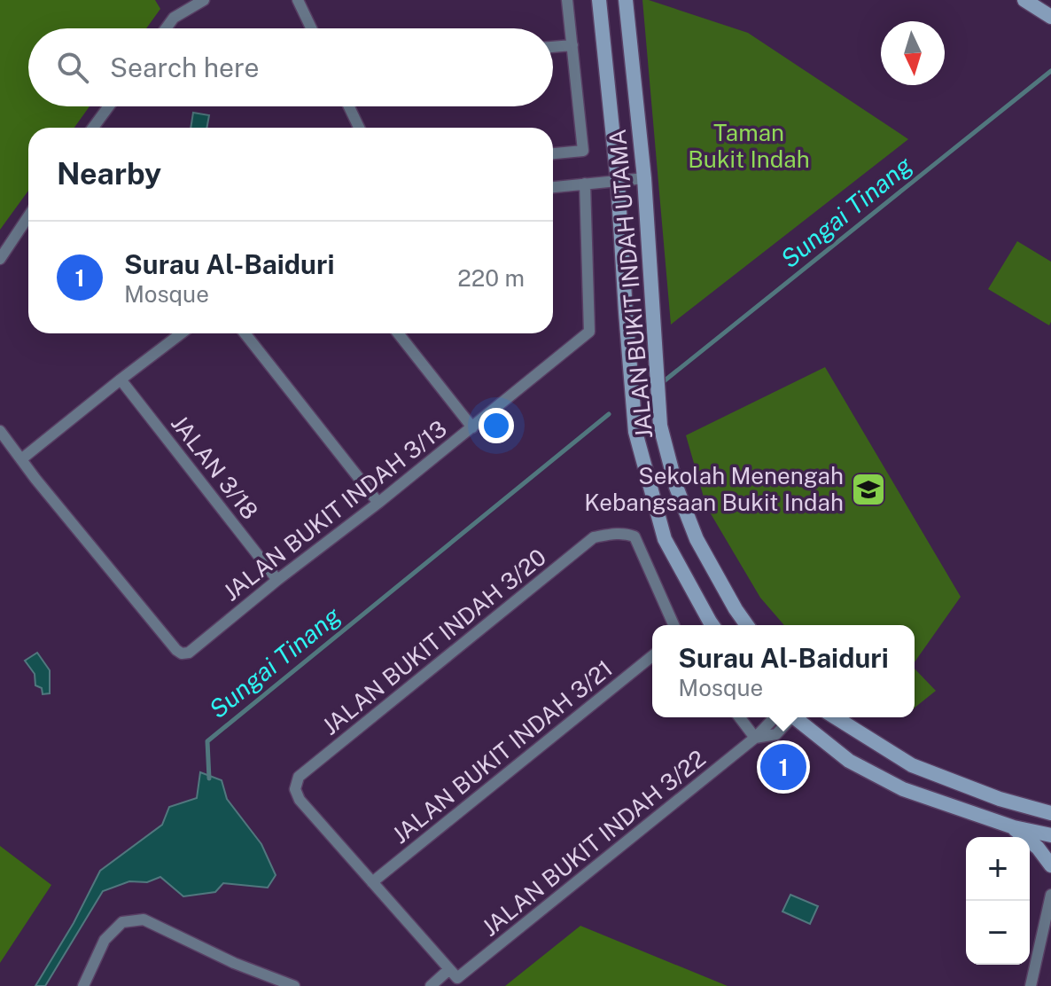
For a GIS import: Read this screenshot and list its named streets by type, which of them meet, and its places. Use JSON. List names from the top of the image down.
{
  "streets": {
    "street": [
      "JALAN BUKIT INDAH UTAMA",
      "JALAN 3/18",
      "JALAN BUKIT INDAH 3/13",
      "JALAN BUKIT INDAH 3/20",
      "JALAN BUKIT INDAH 3/21",
      "JALAN BUKIT INDAH 3/22"
    ]
  },
  "crossings": [
    ["JALAN 3/18", "JALAN BUKIT INDAH 3/13"],
    ["JALAN BUKIT INDAH 3/20", "JALAN BUKIT INDAH 3/21"]
  ],
  "water": ["Sungai Tinang"],
  "parks": ["Taman Bukit Indah"],
  "places": {
    "school or university": ["Sekolah Menengah Kebangsaan Bukit Indah"]
  },
  "north": "bottom",
  "page": {
    "search": "Search here",
    "heading": "Nearby",
    "list": [
      {
        "mark": "1",
        "name": "Surau Al-Baiduri",
        "note": "Mosque",
        "value": "220 m"
      }
    ],
    "popup": ["Surau Al-Baiduri", "Mosque"],
    "pins": "1",
    "map_buttons": ["+", "−"]
  }
}
